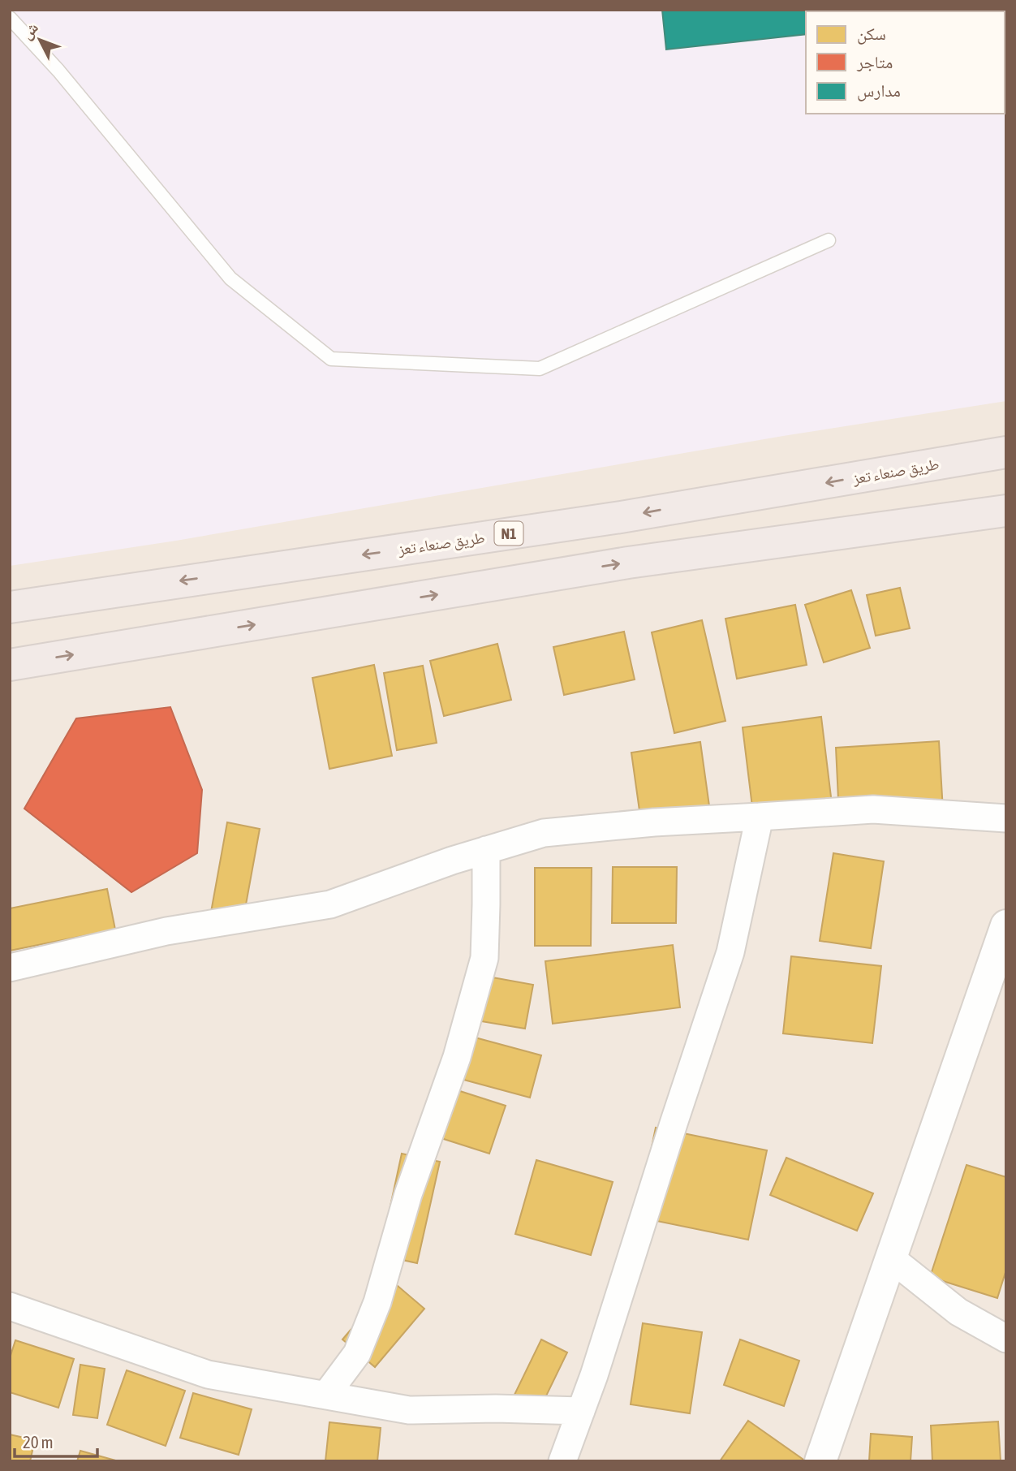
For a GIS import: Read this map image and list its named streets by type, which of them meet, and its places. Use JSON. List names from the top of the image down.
{
  "streets": {
    "highway": ["طريق صنعاء تعز", "N1"]
  },
  "legend": ["سكن", "متاجر", "مدارس"],
  "scale_bar": "20 m",
  "north": "top left"
}
